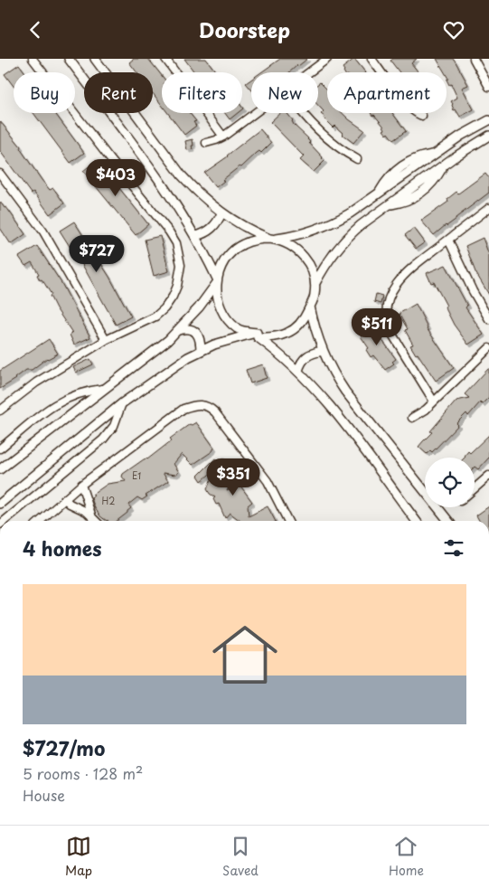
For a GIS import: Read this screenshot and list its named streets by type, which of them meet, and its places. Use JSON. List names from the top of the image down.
{
  "house_numbers": ["E1", "H2"],
  "page": {
    "header": "Doorstep",
    "chip": [
      "Buy",
      "Rent",
      "Filters",
      "New",
      "Apartment"
    ],
    "price": [
      "$403",
      "$727",
      "$511",
      "$351"
    ],
    "heading": "4 homes",
    "list": [
      {
        "name": "$727/mo",
        "note": "5 rooms · 128 m² · House"
      }
    ],
    "tabs": ["Map", "Saved", "Home"]
  }
}
